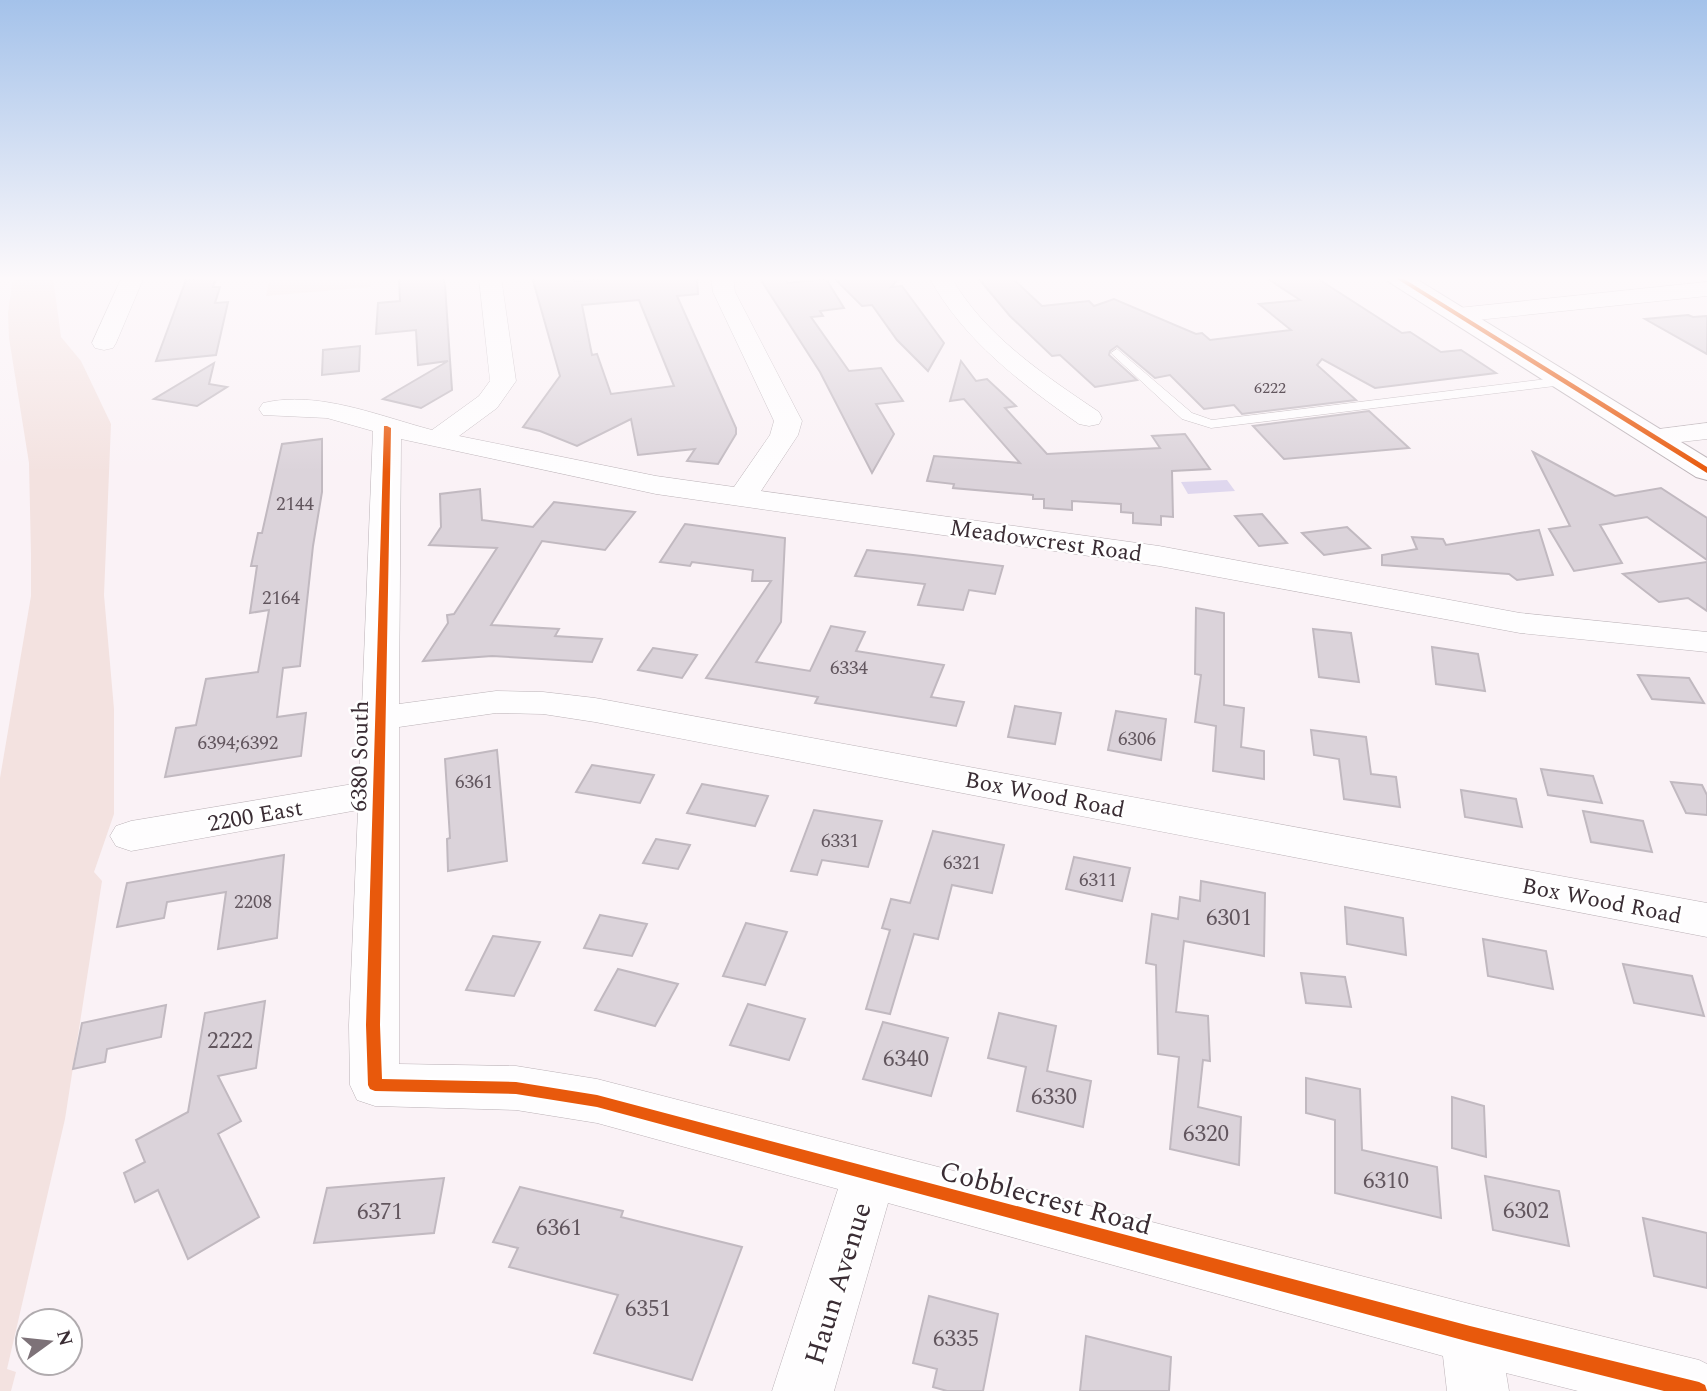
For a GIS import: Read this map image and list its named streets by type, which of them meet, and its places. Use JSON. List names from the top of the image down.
{
  "streets": {
    "street": [
      "Meadowcrest Road",
      "6380 South",
      "Box Wood Road",
      "2200 East",
      "Cobblecrest Road",
      "Haun Avenue"
    ]
  },
  "crossings": [
    ["Meadowcrest Road", "6380 South"],
    ["6380 South", "Box Wood Road"],
    ["6380 South", "2200 East"],
    ["6380 South", "Cobblecrest Road"],
    ["Cobblecrest Road", "Haun Avenue"]
  ],
  "house_numbers": [
    "6222",
    "2144",
    "2164",
    "6334",
    "6306",
    "6394;6392",
    "6361",
    "6331",
    "6321",
    "6311",
    "2208",
    "6301",
    "2222",
    "6340",
    "6330",
    "6320",
    "6310",
    "6302",
    "6371",
    "6361",
    "6351",
    "6335"
  ],
  "north": "right"
}
